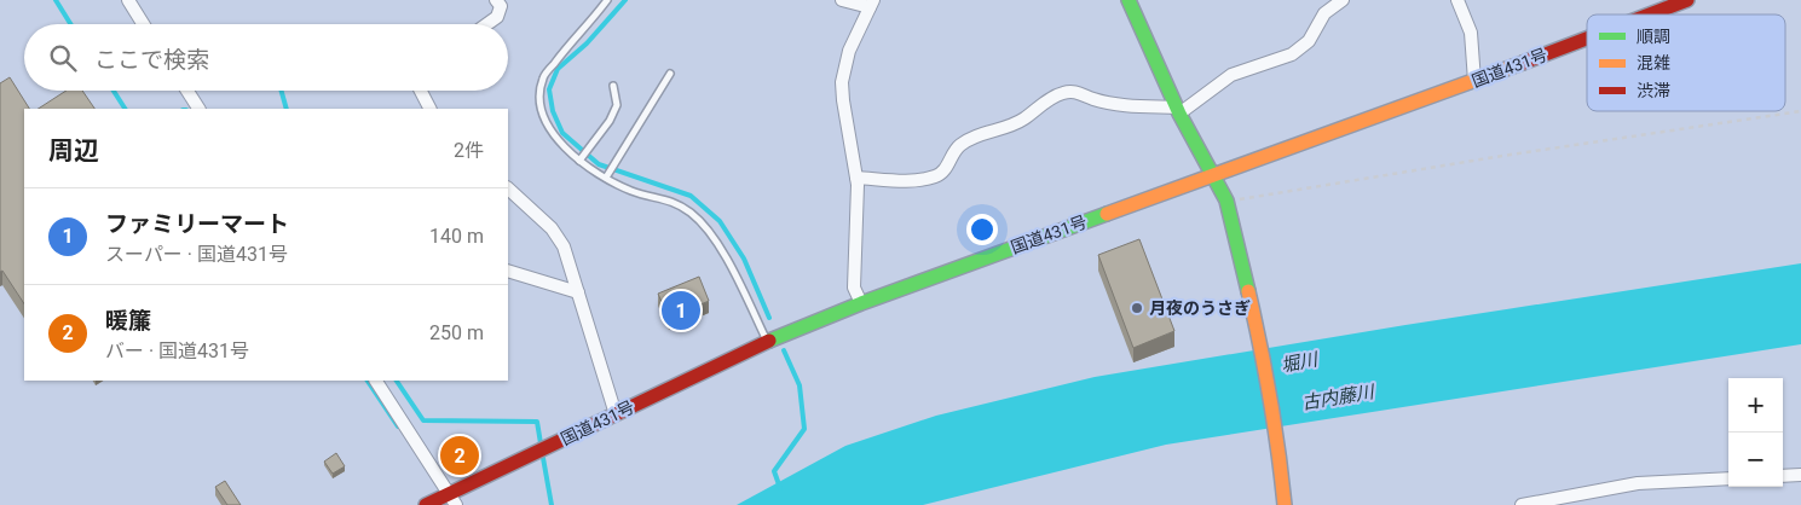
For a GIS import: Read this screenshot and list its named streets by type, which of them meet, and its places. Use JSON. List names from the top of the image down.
{
  "streets": {
    "main road": ["国道431号"]
  },
  "water": ["堀川", "古内藤川"],
  "places": ["月夜のうさぎ"],
  "legend": ["順調", "混雑", "渋滞"],
  "page": {
    "search": "ここで検索",
    "heading": ["周辺", "2件"],
    "list": [
      {
        "mark": "1",
        "name": "ファミリーマート",
        "note": "スーパー · 国道431号",
        "value": "140 m"
      },
      {
        "mark": "2",
        "name": "暖簾",
        "note": "バー · 国道431号",
        "value": "250 m"
      }
    ],
    "pins": ["1", "2"],
    "map_buttons": ["+", "−"]
  }
}
